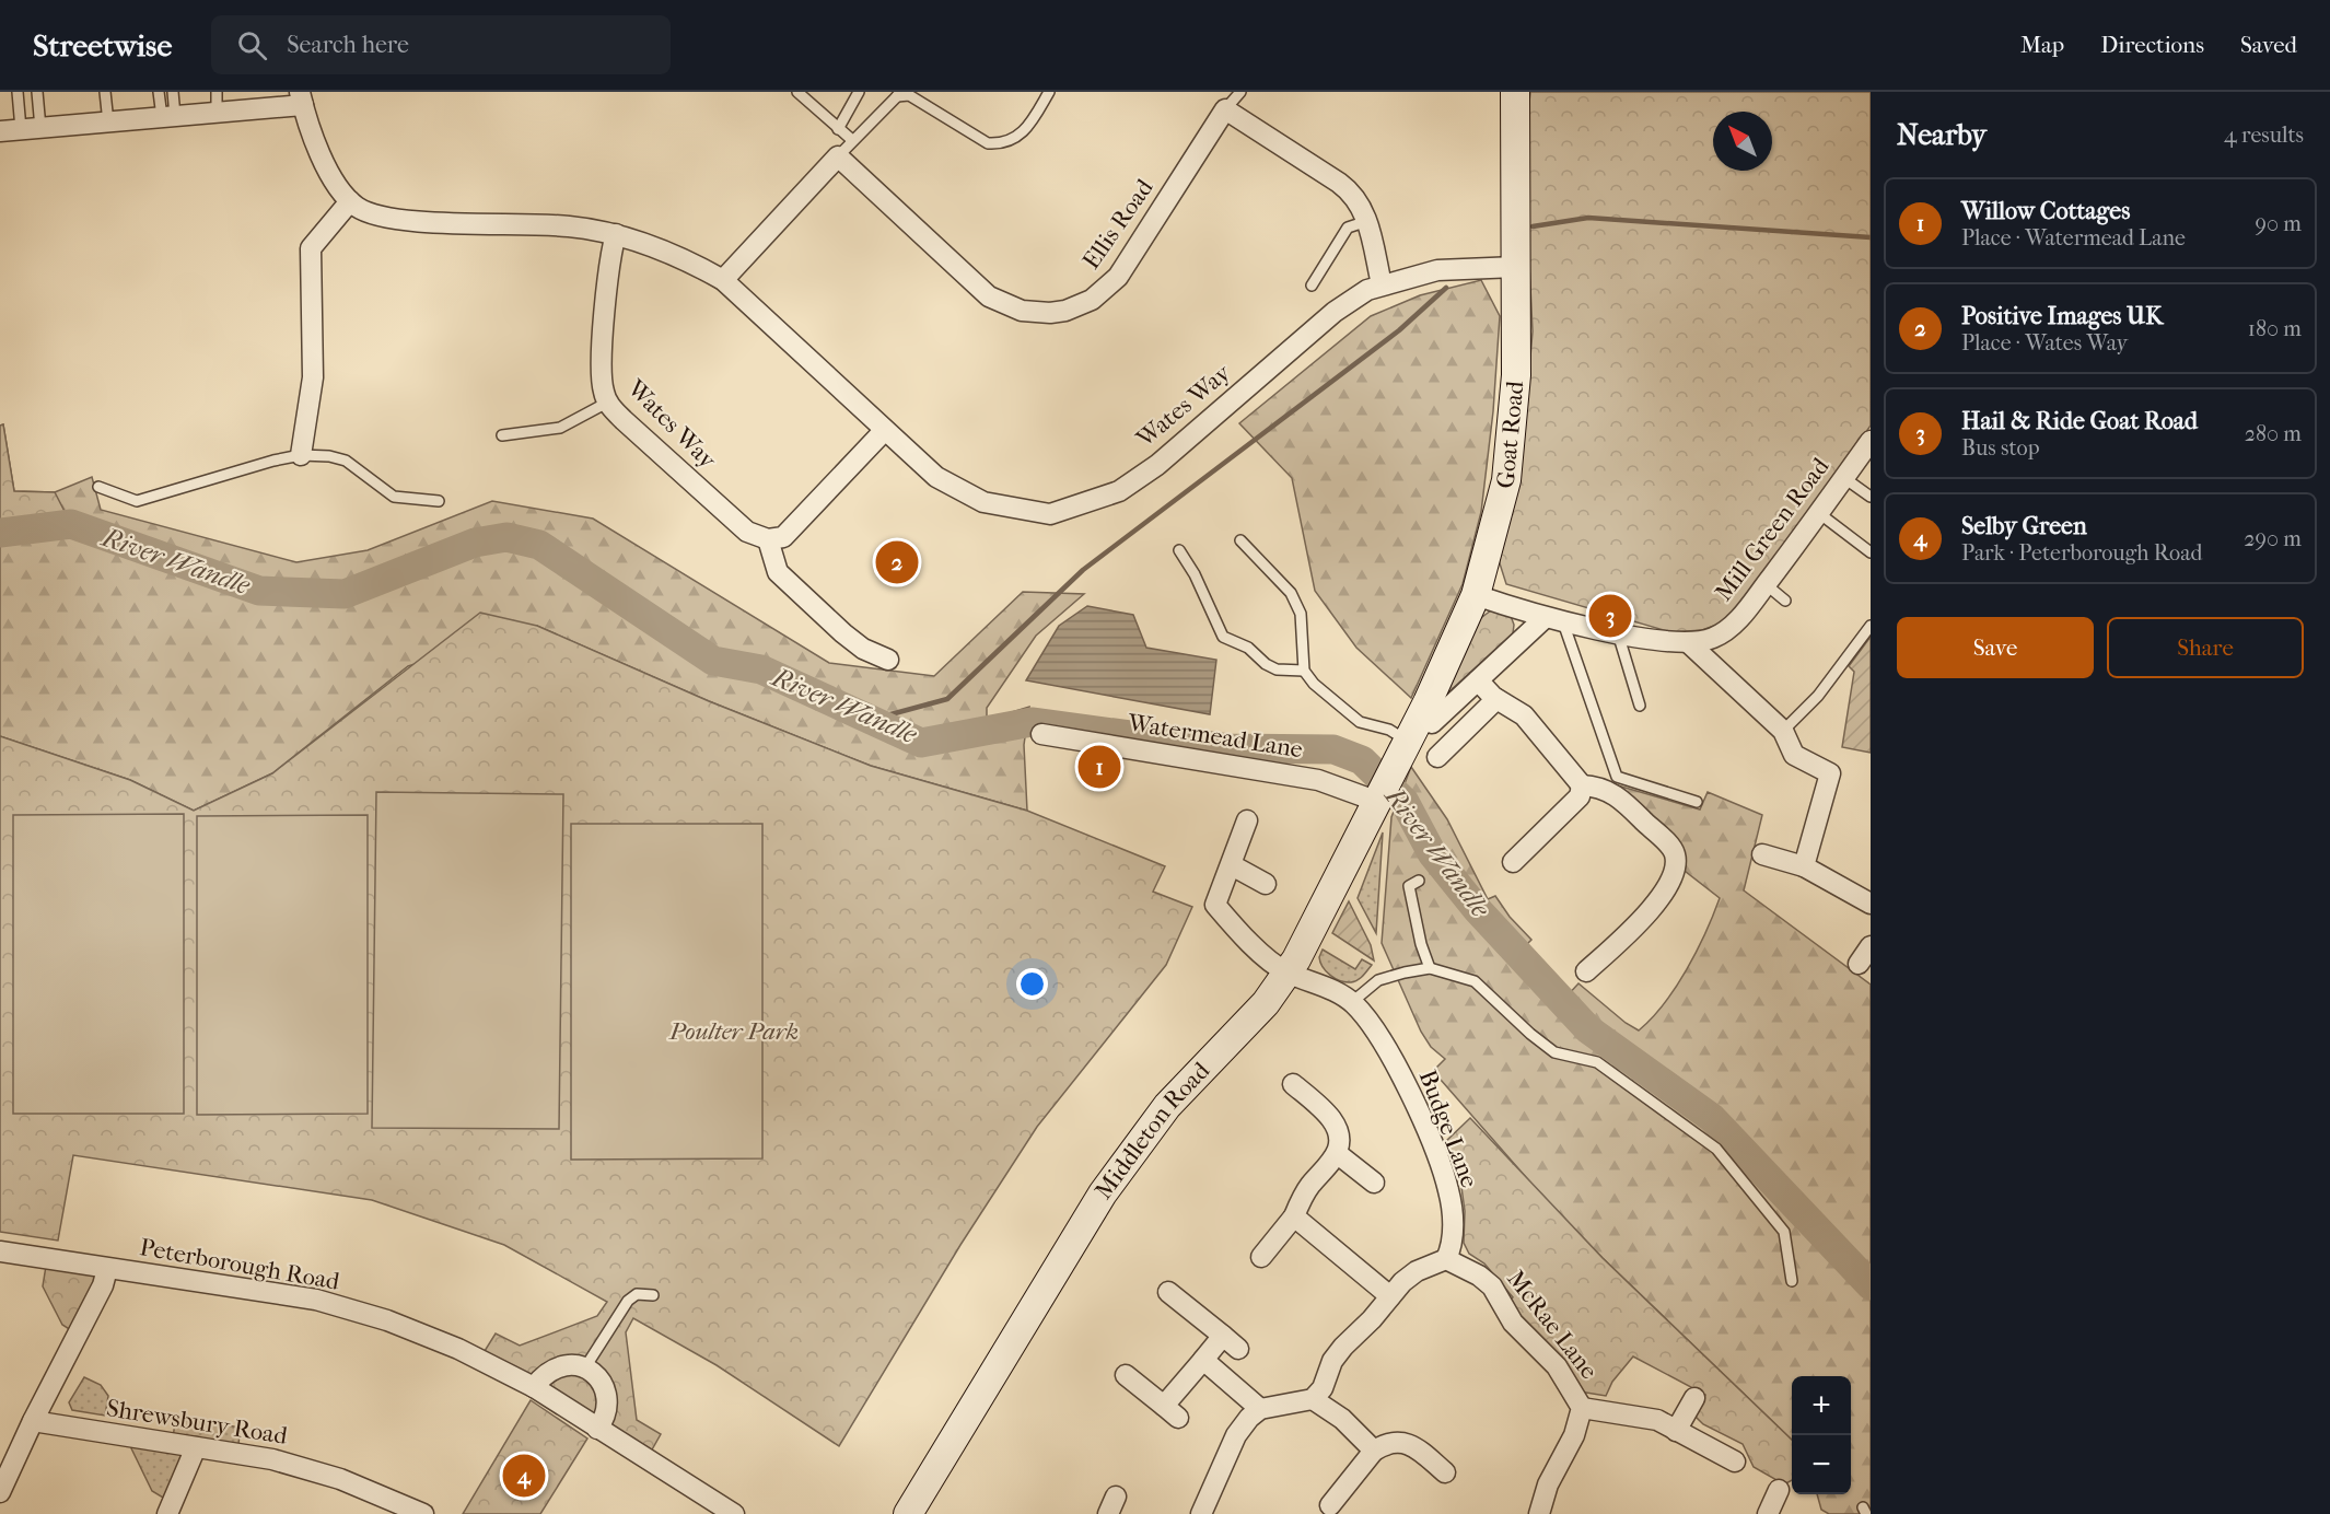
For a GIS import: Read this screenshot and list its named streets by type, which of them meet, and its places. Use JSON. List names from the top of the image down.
{
  "streets": {
    "street": [
      "Ellis Road",
      "Wates Way",
      "Goat Road",
      "Mill Green Road",
      "Watermead Lane",
      "Budge Lane",
      "Middleton Road",
      "Peterborough Road",
      "McRae Lane",
      "Shrewsbury Road"
    ]
  },
  "crossings": [
    ["Wates Way", "Goat Road"],
    ["Goat Road", "Mill Green Road"],
    ["Goat Road", "Middleton Road"],
    ["Watermead Lane", "Middleton Road"],
    ["Budge Lane", "Middleton Road"],
    ["Budge Lane", "McRae Lane"]
  ],
  "water": ["River Wandle"],
  "parks": ["Poulter Park"],
  "north": "top left",
  "page": {
    "header": "Streetwise",
    "search": "Search here",
    "nav": ["Map", "Directions", "Saved"],
    "heading": ["Nearby", "4 results"],
    "list": [
      {
        "mark": "1",
        "name": "Willow Cottages",
        "note": "Place · Watermead Lane",
        "value": "90 m"
      },
      {
        "mark": "2",
        "name": "Positive Images UK",
        "note": "Place · Wates Way",
        "value": "180 m"
      },
      {
        "mark": "3",
        "name": "Hail & Ride Goat Road",
        "note": "Bus stop",
        "value": "280 m"
      },
      {
        "mark": "4",
        "name": "Selby Green",
        "note": "Park · Peterborough Road",
        "value": "290 m"
      }
    ],
    "pins": [
      "2",
      "3",
      "1",
      "4"
    ],
    "buttons": ["Save", "Share"],
    "map_buttons": ["+", "−"]
  }
}
